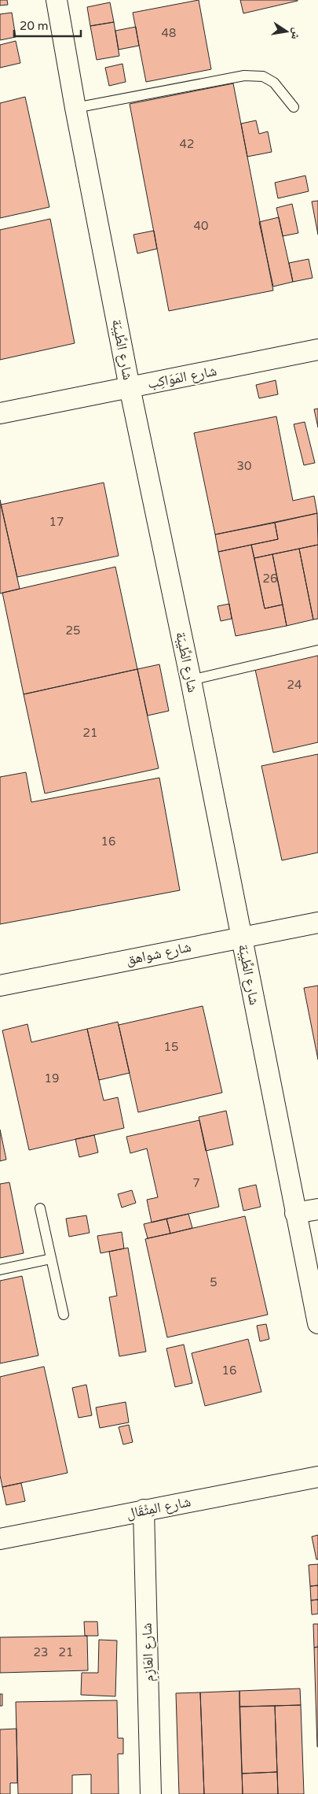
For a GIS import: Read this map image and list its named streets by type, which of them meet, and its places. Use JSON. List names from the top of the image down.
{
  "streets": {
    "street": [
      "شارع الطِّيبَة",
      "شارع المَوَاكِب",
      "شارع شواهق",
      "شارع المِثْقَال",
      "شارع العَازِم"
    ]
  },
  "crossings": [
    ["شارع الطِّيبَة", "شارع المَوَاكِب"],
    ["شارع الطِّيبَة", "شارع شواهق"],
    ["شارع المِثْقَال", "شارع العَازِم"]
  ],
  "house_numbers": [
    "48",
    "42",
    "40",
    "30",
    "17",
    "26",
    "25",
    "24",
    "21",
    "16",
    "15",
    "19",
    "7",
    "5",
    "16",
    "23",
    "21"
  ],
  "scale_bar": "20 m",
  "north": "right"
}
